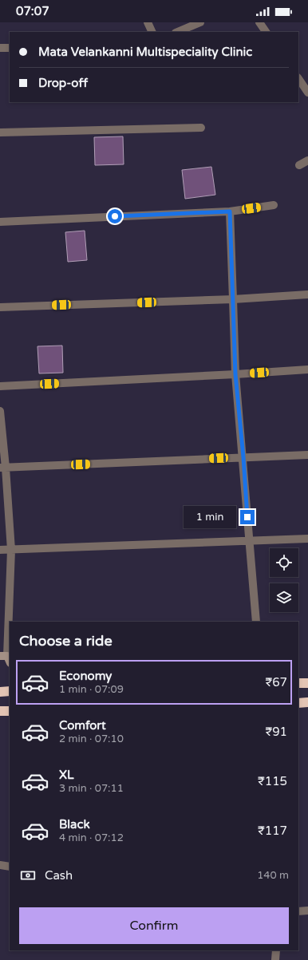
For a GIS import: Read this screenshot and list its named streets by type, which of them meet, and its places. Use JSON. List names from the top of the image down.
{
  "page": {
    "status": "07:07",
    "banner": ["Mata Velankanni Multispeciality Clinic", "Drop-off"],
    "bubble": "1 min",
    "heading": "Choose a ride",
    "list": [
      {
        "name": "Economy",
        "note": "1 min · 07:09",
        "value": "₹67"
      },
      {
        "name": "Comfort",
        "note": "2 min · 07:10",
        "value": "₹91"
      },
      {
        "name": "XL",
        "note": "3 min · 07:11",
        "value": "₹115"
      },
      {
        "name": "Black",
        "note": "4 min · 07:12",
        "value": "₹117"
      }
    ],
    "pay": ["Cash", "140 m"],
    "buttons": "Confirm"
  }
}
